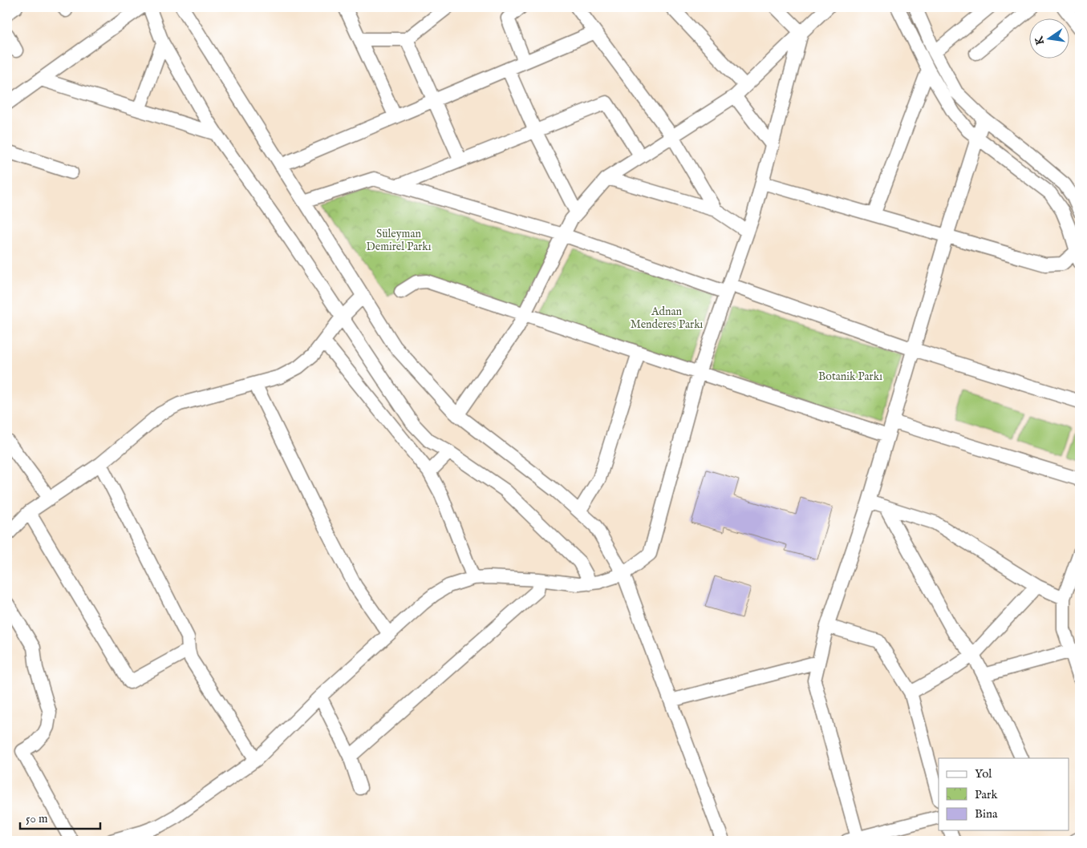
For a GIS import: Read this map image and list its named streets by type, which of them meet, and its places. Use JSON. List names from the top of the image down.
{
  "parks": ["Süleyman Demirel Parkı", "Adnan Menderes Parkı", "Botanik Parkı"],
  "legend": ["Yol", "Park", "Bina"],
  "scale_bar": "50 m",
  "north": "left"
}
